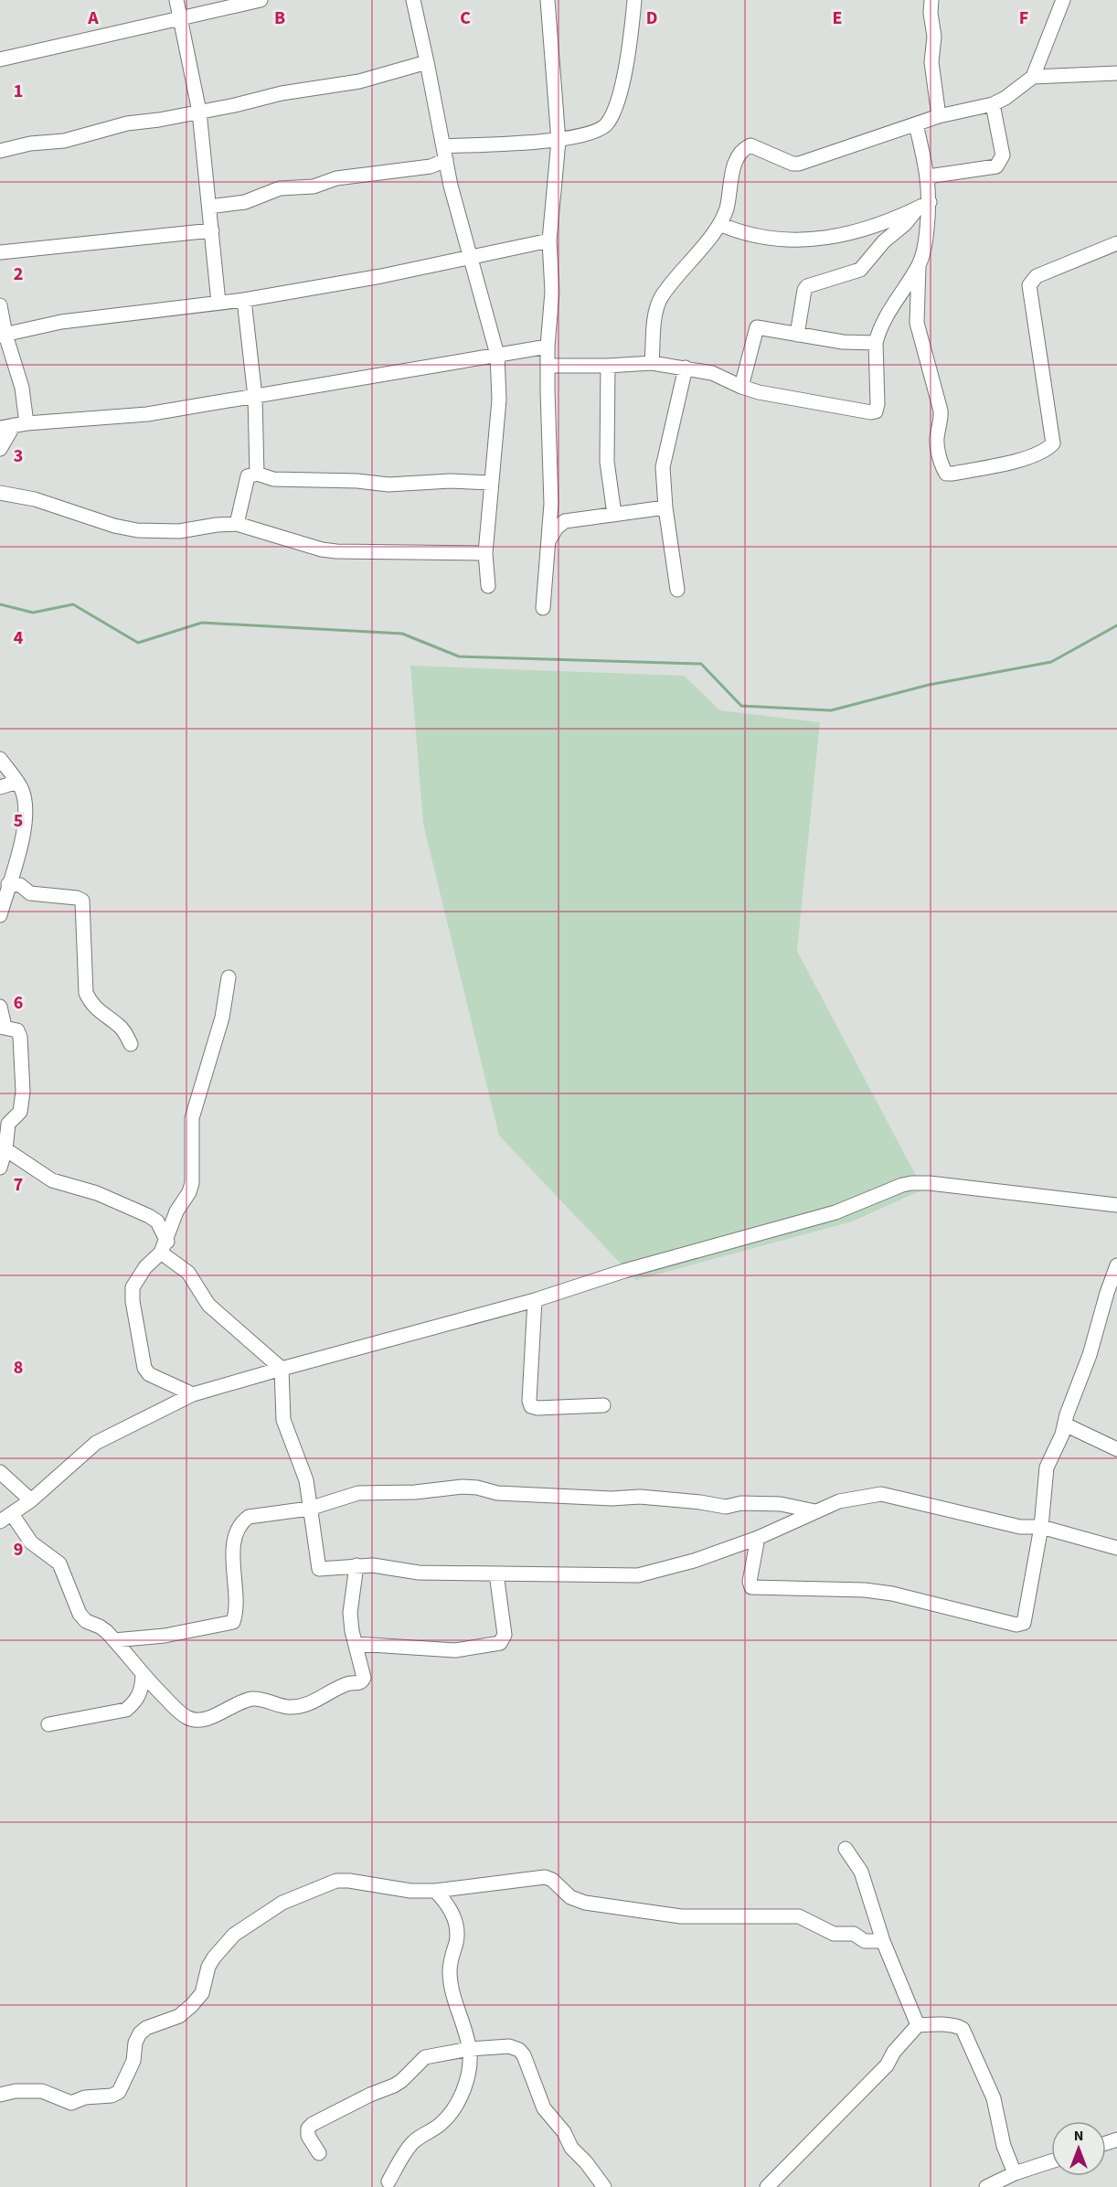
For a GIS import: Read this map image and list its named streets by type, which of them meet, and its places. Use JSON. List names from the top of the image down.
{
  "north": "top",
  "grid": {
    "columns": [
      "A",
      "B",
      "C",
      "D",
      "E",
      "F"
    ],
    "rows": [
      "1",
      "2",
      "3",
      "4",
      "5",
      "6",
      "7",
      "8",
      "9"
    ]
  }
}
